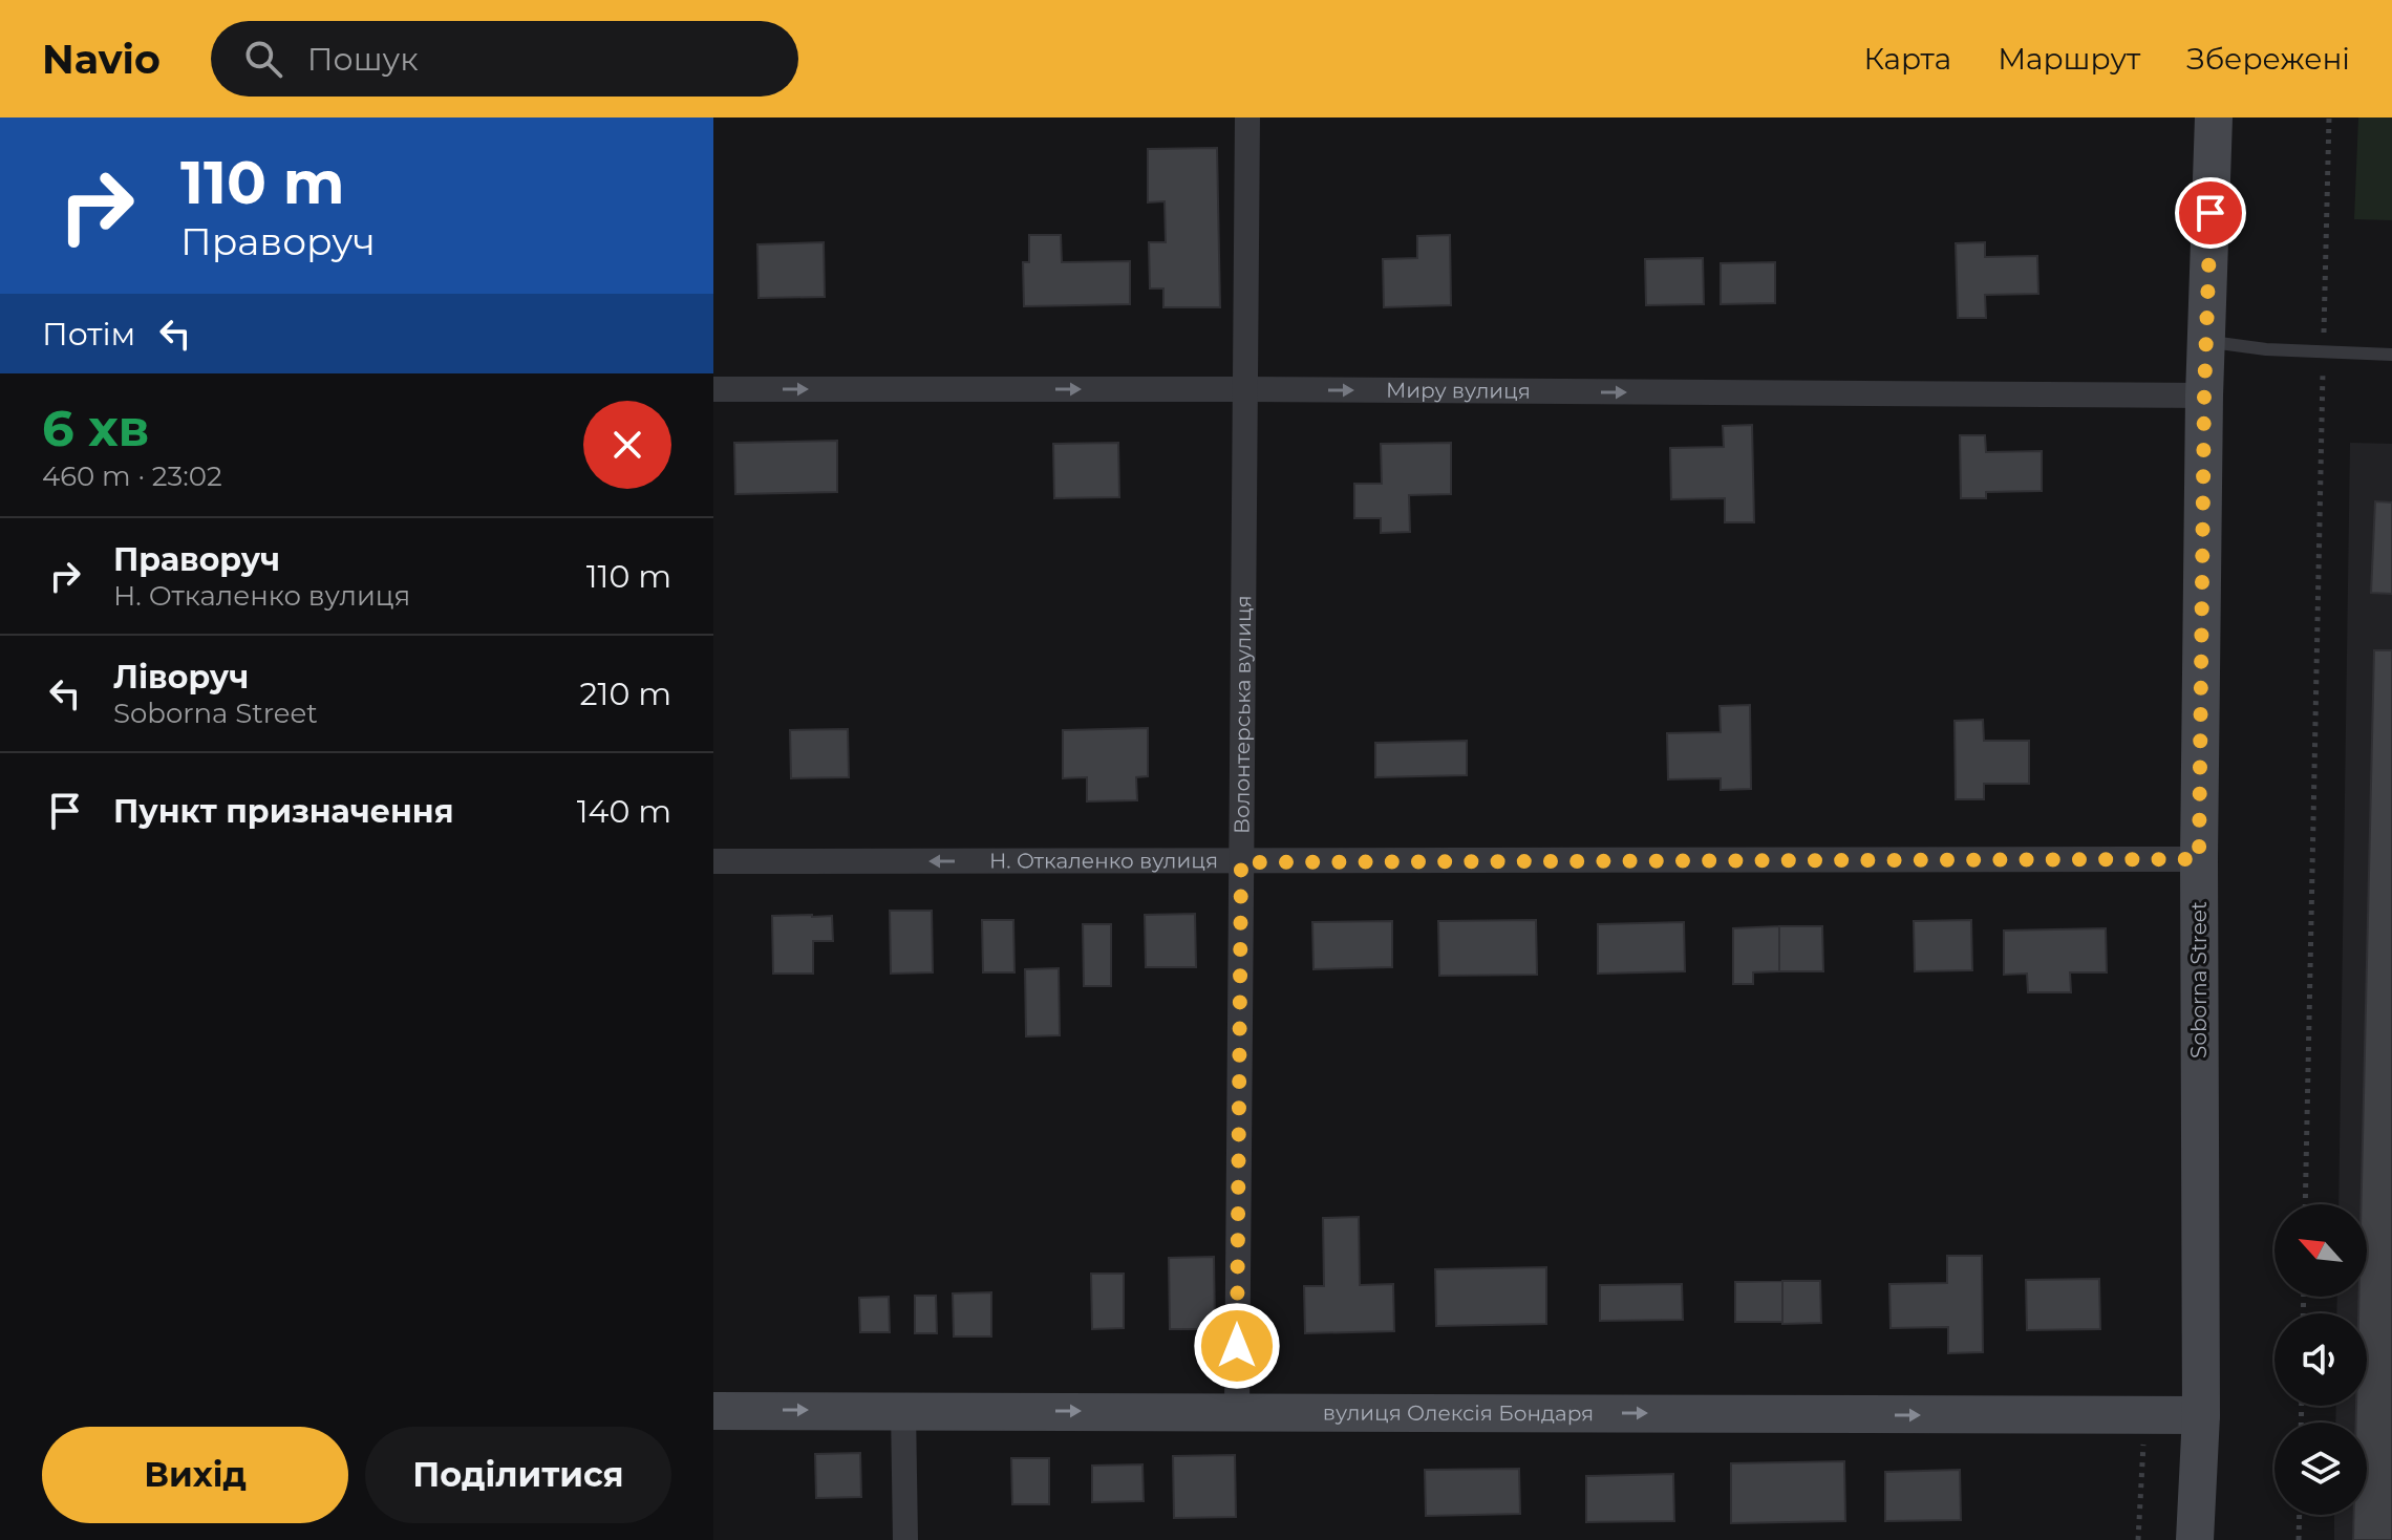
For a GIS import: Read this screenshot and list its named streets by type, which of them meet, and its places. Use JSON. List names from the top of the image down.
{
  "streets": {
    "street": [
      "Миру вулиця",
      "Волонтерська вулиця",
      "Н. Откаленко вулиця",
      "Soborna Street",
      "вулиця Олексія Бондаря"
    ]
  },
  "crossings": [
    ["Миру вулиця", "Волонтерська вулиця"],
    ["Миру вулиця", "Soborna Street"],
    ["Волонтерська вулиця", "Н. Откаленко вулиця"],
    ["Волонтерська вулиця", "вулиця Олексія Бондаря"],
    ["Н. Откаленко вулиця", "Soborna Street"],
    ["Soborna Street", "вулиця Олексія Бондаря"]
  ],
  "one_way": ["Миру вулиця", "Н. Откаленко вулиця", "вулиця Олексія Бондаря"],
  "north": "top left",
  "page": {
    "header": "Navio",
    "search": "Пошук",
    "nav": ["Карта", "Маршрут", "Збережені"],
    "turn": ["110 m", "Праворуч"],
    "then": "Потім",
    "heading": ["6 хв", "460 m · 23:02"],
    "list": [
      {
        "name": "Праворуч",
        "note": "Н. Откаленко вулиця",
        "value": "110 m"
      },
      {
        "name": "Ліворуч",
        "note": "Soborna Street",
        "value": "210 m"
      },
      {
        "name": "Пункт призначення",
        "value": "140 m"
      }
    ],
    "buttons": ["Вихід", "Поділитися"]
  }
}
